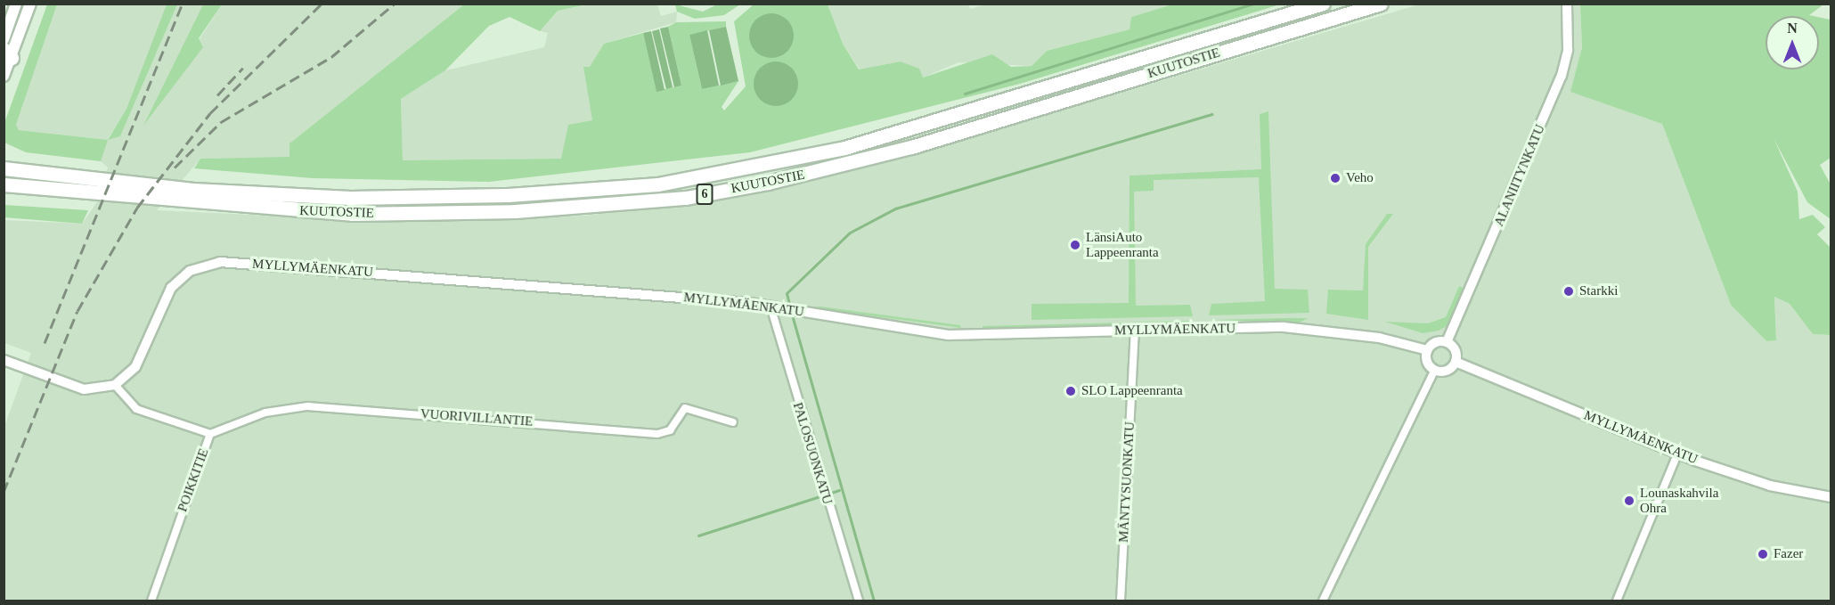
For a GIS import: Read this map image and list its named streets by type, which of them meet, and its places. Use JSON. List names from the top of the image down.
{
  "streets": {
    "highway": ["KUUTOSTIE", "6"],
    "main road": ["ALANIITYNKATU", "MYLLYMÄENKATU"],
    "street": [
      "VUORIVILLANTIE",
      "PALOSUONKATU",
      "POIKKITIE",
      "MÄNTYSUONKATU"
    ]
  },
  "crossings": [
    ["ALANIITYNKATU", "MYLLYMÄENKATU"],
    ["MYLLYMÄENKATU", "PALOSUONKATU"],
    ["MYLLYMÄENKATU", "POIKKITIE"],
    ["MYLLYMÄENKATU", "MÄNTYSUONKATU"],
    ["VUORIVILLANTIE", "POIKKITIE"]
  ],
  "places": [
    "Veho",
    "LänsiAuto Lappeenranta",
    "Starkki",
    "SLO Lappeenranta",
    "Lounaskahvila Ohra",
    "Fazer"
  ],
  "north": "top"
}
